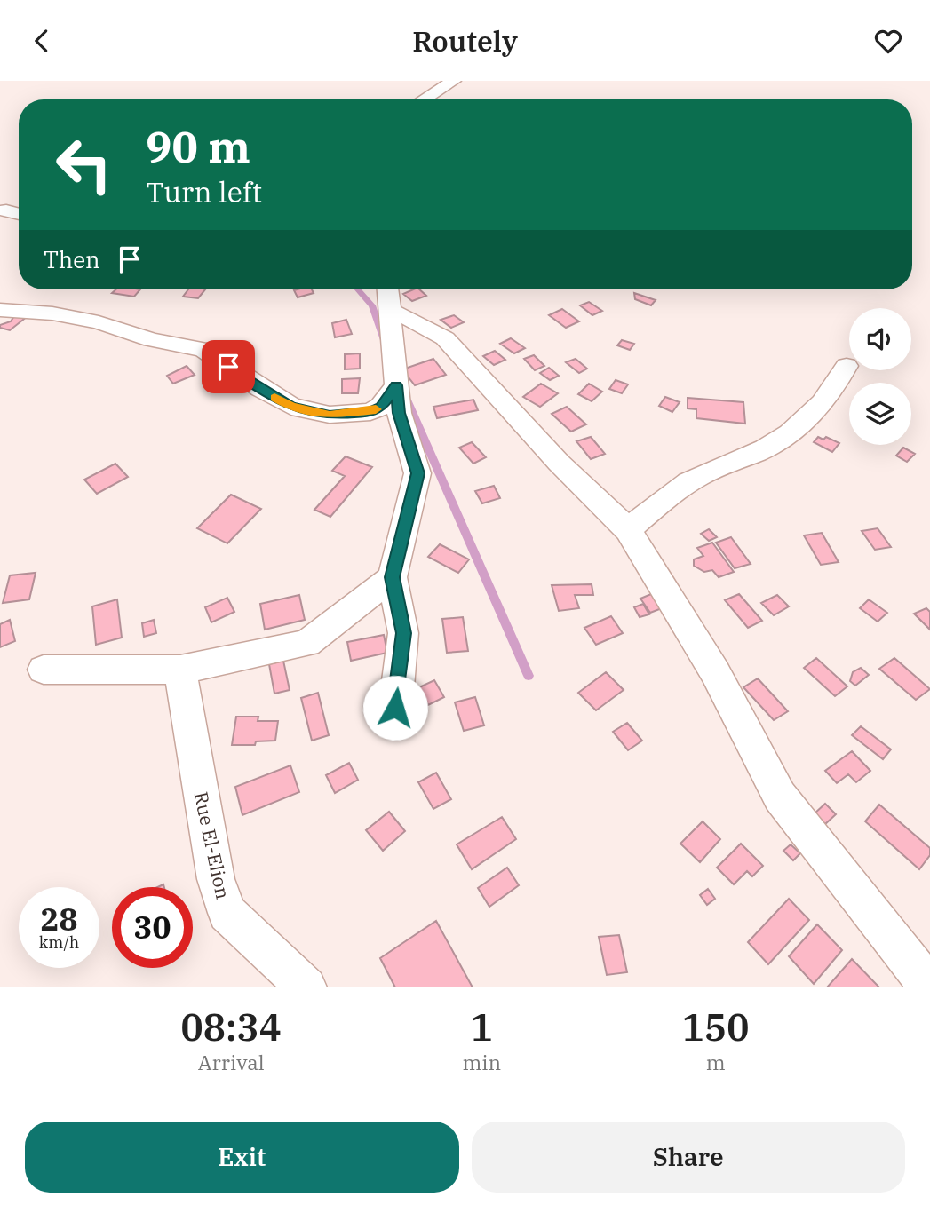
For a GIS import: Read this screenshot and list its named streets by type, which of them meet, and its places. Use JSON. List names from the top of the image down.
{
  "streets": {
    "street": ["Rue El-Elion"]
  },
  "page": {
    "header": "Routely",
    "turn": ["90 m", "Turn left"],
    "then": "Then",
    "speed": "28 km/h",
    "limit": "30",
    "eta": [
      "08:34",
      "Arrival",
      "1",
      "min",
      "150",
      "m"
    ],
    "buttons": ["Exit", "Share"]
  }
}
